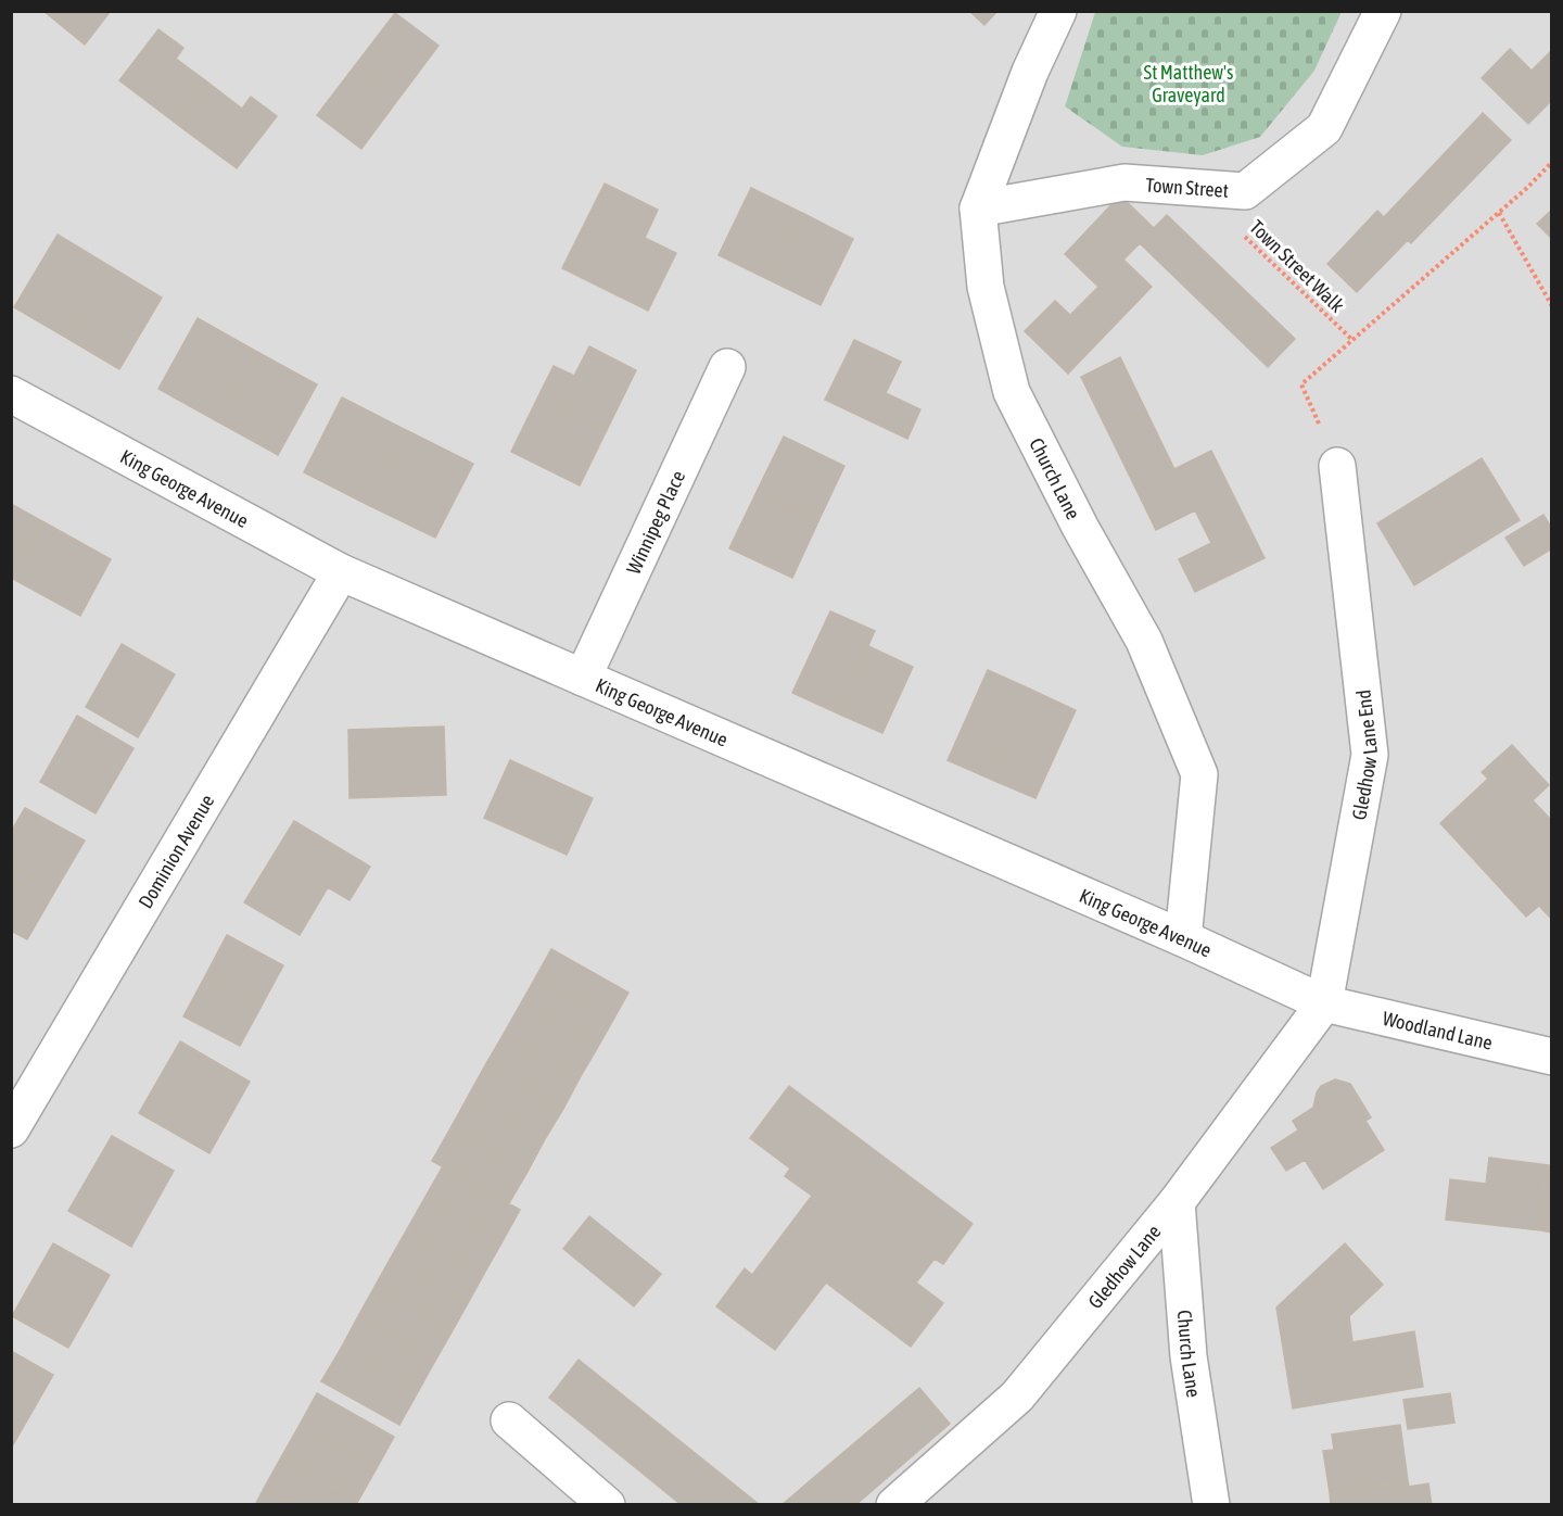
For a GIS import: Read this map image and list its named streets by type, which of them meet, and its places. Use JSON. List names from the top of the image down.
{
  "streets": {
    "street": [
      "Town Street",
      "Church Lane",
      "King George Avenue",
      "Winnipeg Place",
      "Gledhow Lane End",
      "Dominion Avenue",
      "Woodland Lane",
      "Gledhow Lane"
    ],
    "path": ["Town Street Walk"]
  },
  "crossings": [
    ["Town Street", "Town Street Walk"],
    ["Town Street", "Church Lane"],
    ["Church Lane", "King George Avenue"],
    ["Church Lane", "Gledhow Lane"],
    ["King George Avenue", "Winnipeg Place"],
    ["King George Avenue", "Gledhow Lane End"],
    ["King George Avenue", "Dominion Avenue"],
    ["King George Avenue", "Woodland Lane"],
    ["King George Avenue", "Gledhow Lane"],
    ["Gledhow Lane End", "Woodland Lane"],
    ["Gledhow Lane End", "Gledhow Lane"],
    ["Woodland Lane", "Gledhow Lane"]
  ],
  "parks": ["St Matthew's Graveyard"]
}
